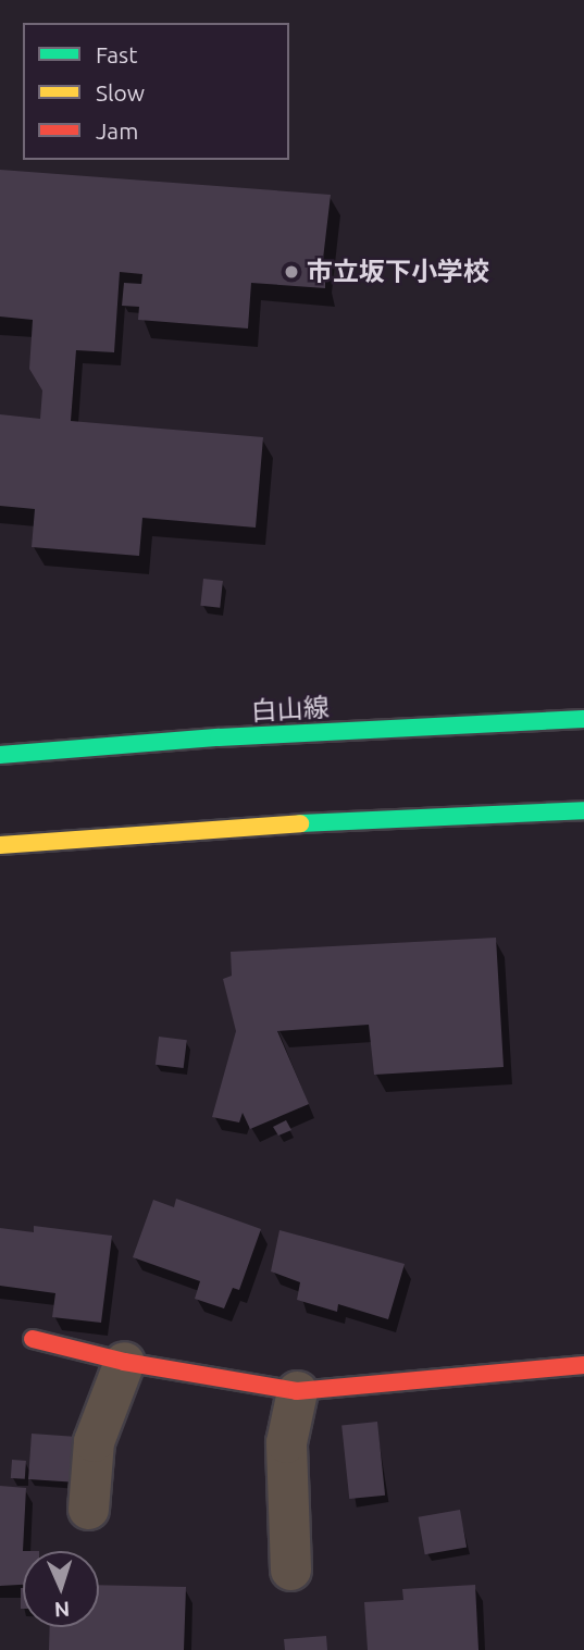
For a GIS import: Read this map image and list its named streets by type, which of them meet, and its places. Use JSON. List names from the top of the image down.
{
  "streets": {
    "street": ["白山線"]
  },
  "places": ["市立坂下小学校"],
  "legend": ["Fast", "Slow", "Jam"],
  "north": "bottom"
}
